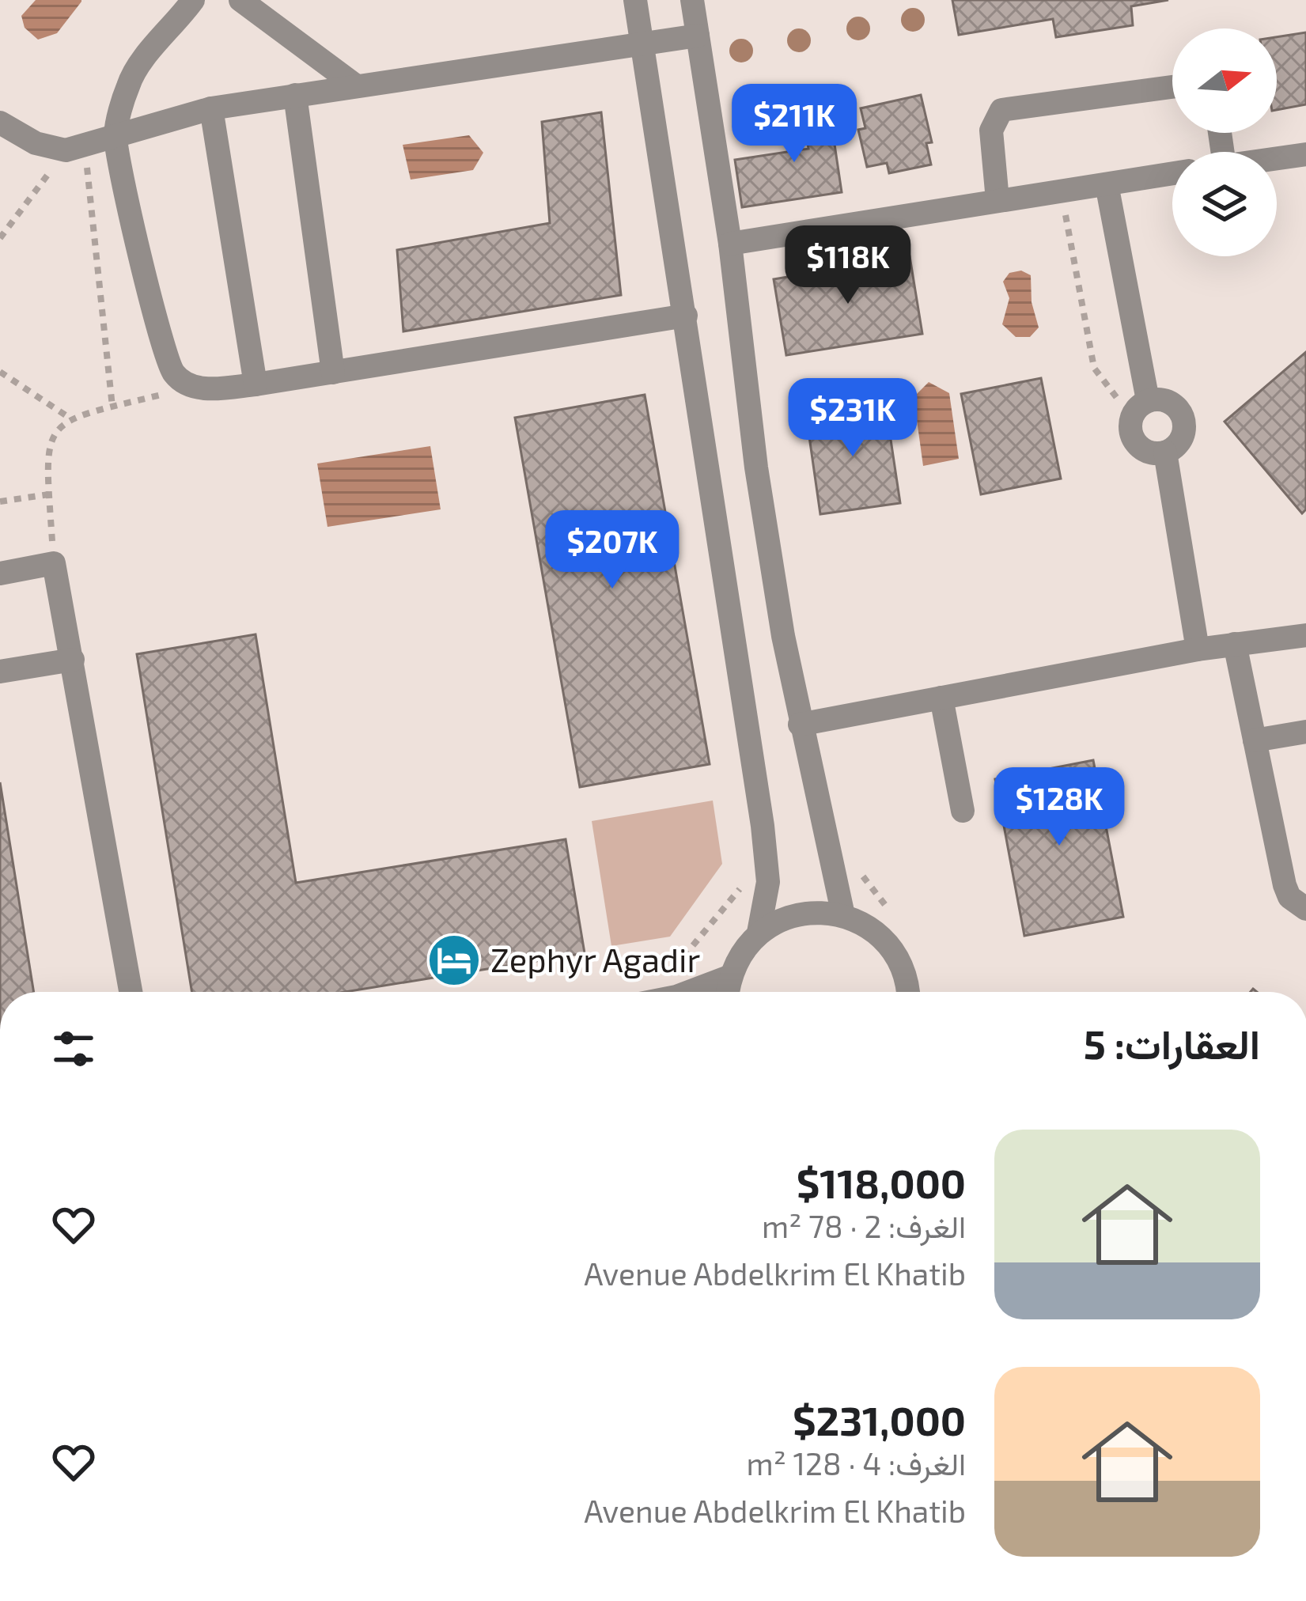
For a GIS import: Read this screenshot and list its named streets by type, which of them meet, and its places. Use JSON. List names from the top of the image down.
{
  "places": {
    "hotel": ["Zephyr Agadir"]
  },
  "north": "right",
  "page": {
    "price": [
      "$211K",
      "$118K",
      "$231K",
      "$207K",
      "$128K"
    ],
    "heading": "العقارات: 5",
    "list": [
      {
        "name": "$118,000",
        "note": "الغرف: 2 · 78 m² · Avenue Abdelkrim El Khatib"
      },
      {
        "name": "$231,000",
        "note": "الغرف: 4 · 128 m² · Avenue Abdelkrim El Khatib"
      }
    ]
  }
}
